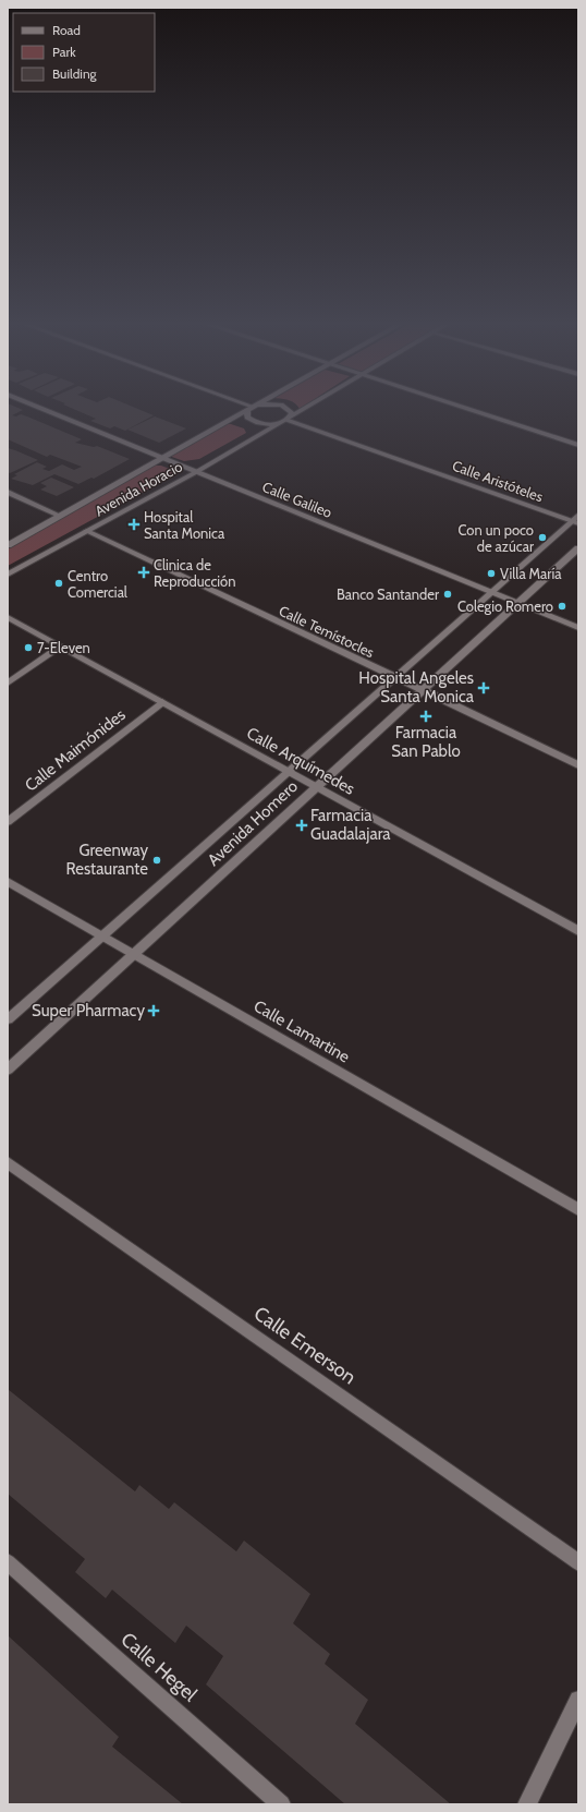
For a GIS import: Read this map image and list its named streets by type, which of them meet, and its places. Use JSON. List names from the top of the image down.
{
  "streets": {
    "street": [
      "Calle Aristóteles",
      "Avenida Horacio",
      "Calle Galileo",
      "Calle Temístocles",
      "Calle Maimónides",
      "Calle Arquímedes",
      "Avenida Homero",
      "Calle Lamartine",
      "Calle Emerson",
      "Calle Hegel"
    ]
  },
  "crossings": [
    ["Calle Aristóteles", "Avenida Horacio"],
    ["Calle Aristóteles", "Avenida Homero"],
    ["Avenida Horacio", "Calle Galileo"],
    ["Avenida Horacio", "Calle Temístocles"],
    ["Calle Galileo", "Avenida Homero"],
    ["Calle Temístocles", "Avenida Homero"],
    ["Calle Maimónides", "Calle Arquímedes"],
    ["Calle Arquímedes", "Avenida Homero"],
    ["Avenida Homero", "Calle Lamartine"]
  ],
  "places": {
    "health": [
      "Hospital Santa Monica",
      "Clinica de Reproducción",
      "Hospital Angeles Santa Monica",
      "Farmacia San Pablo",
      "Farmacia Guadalajara",
      "Super Pharmacy"
    ],
    "other": [
      "Con un poco de azúcar",
      "Villa María",
      "Centro Comercial",
      "Banco Santander",
      "Colegio Romero",
      "7-Eleven",
      "Greenway Restaurante"
    ]
  },
  "legend": ["Road", "Park", "Building"]
}
